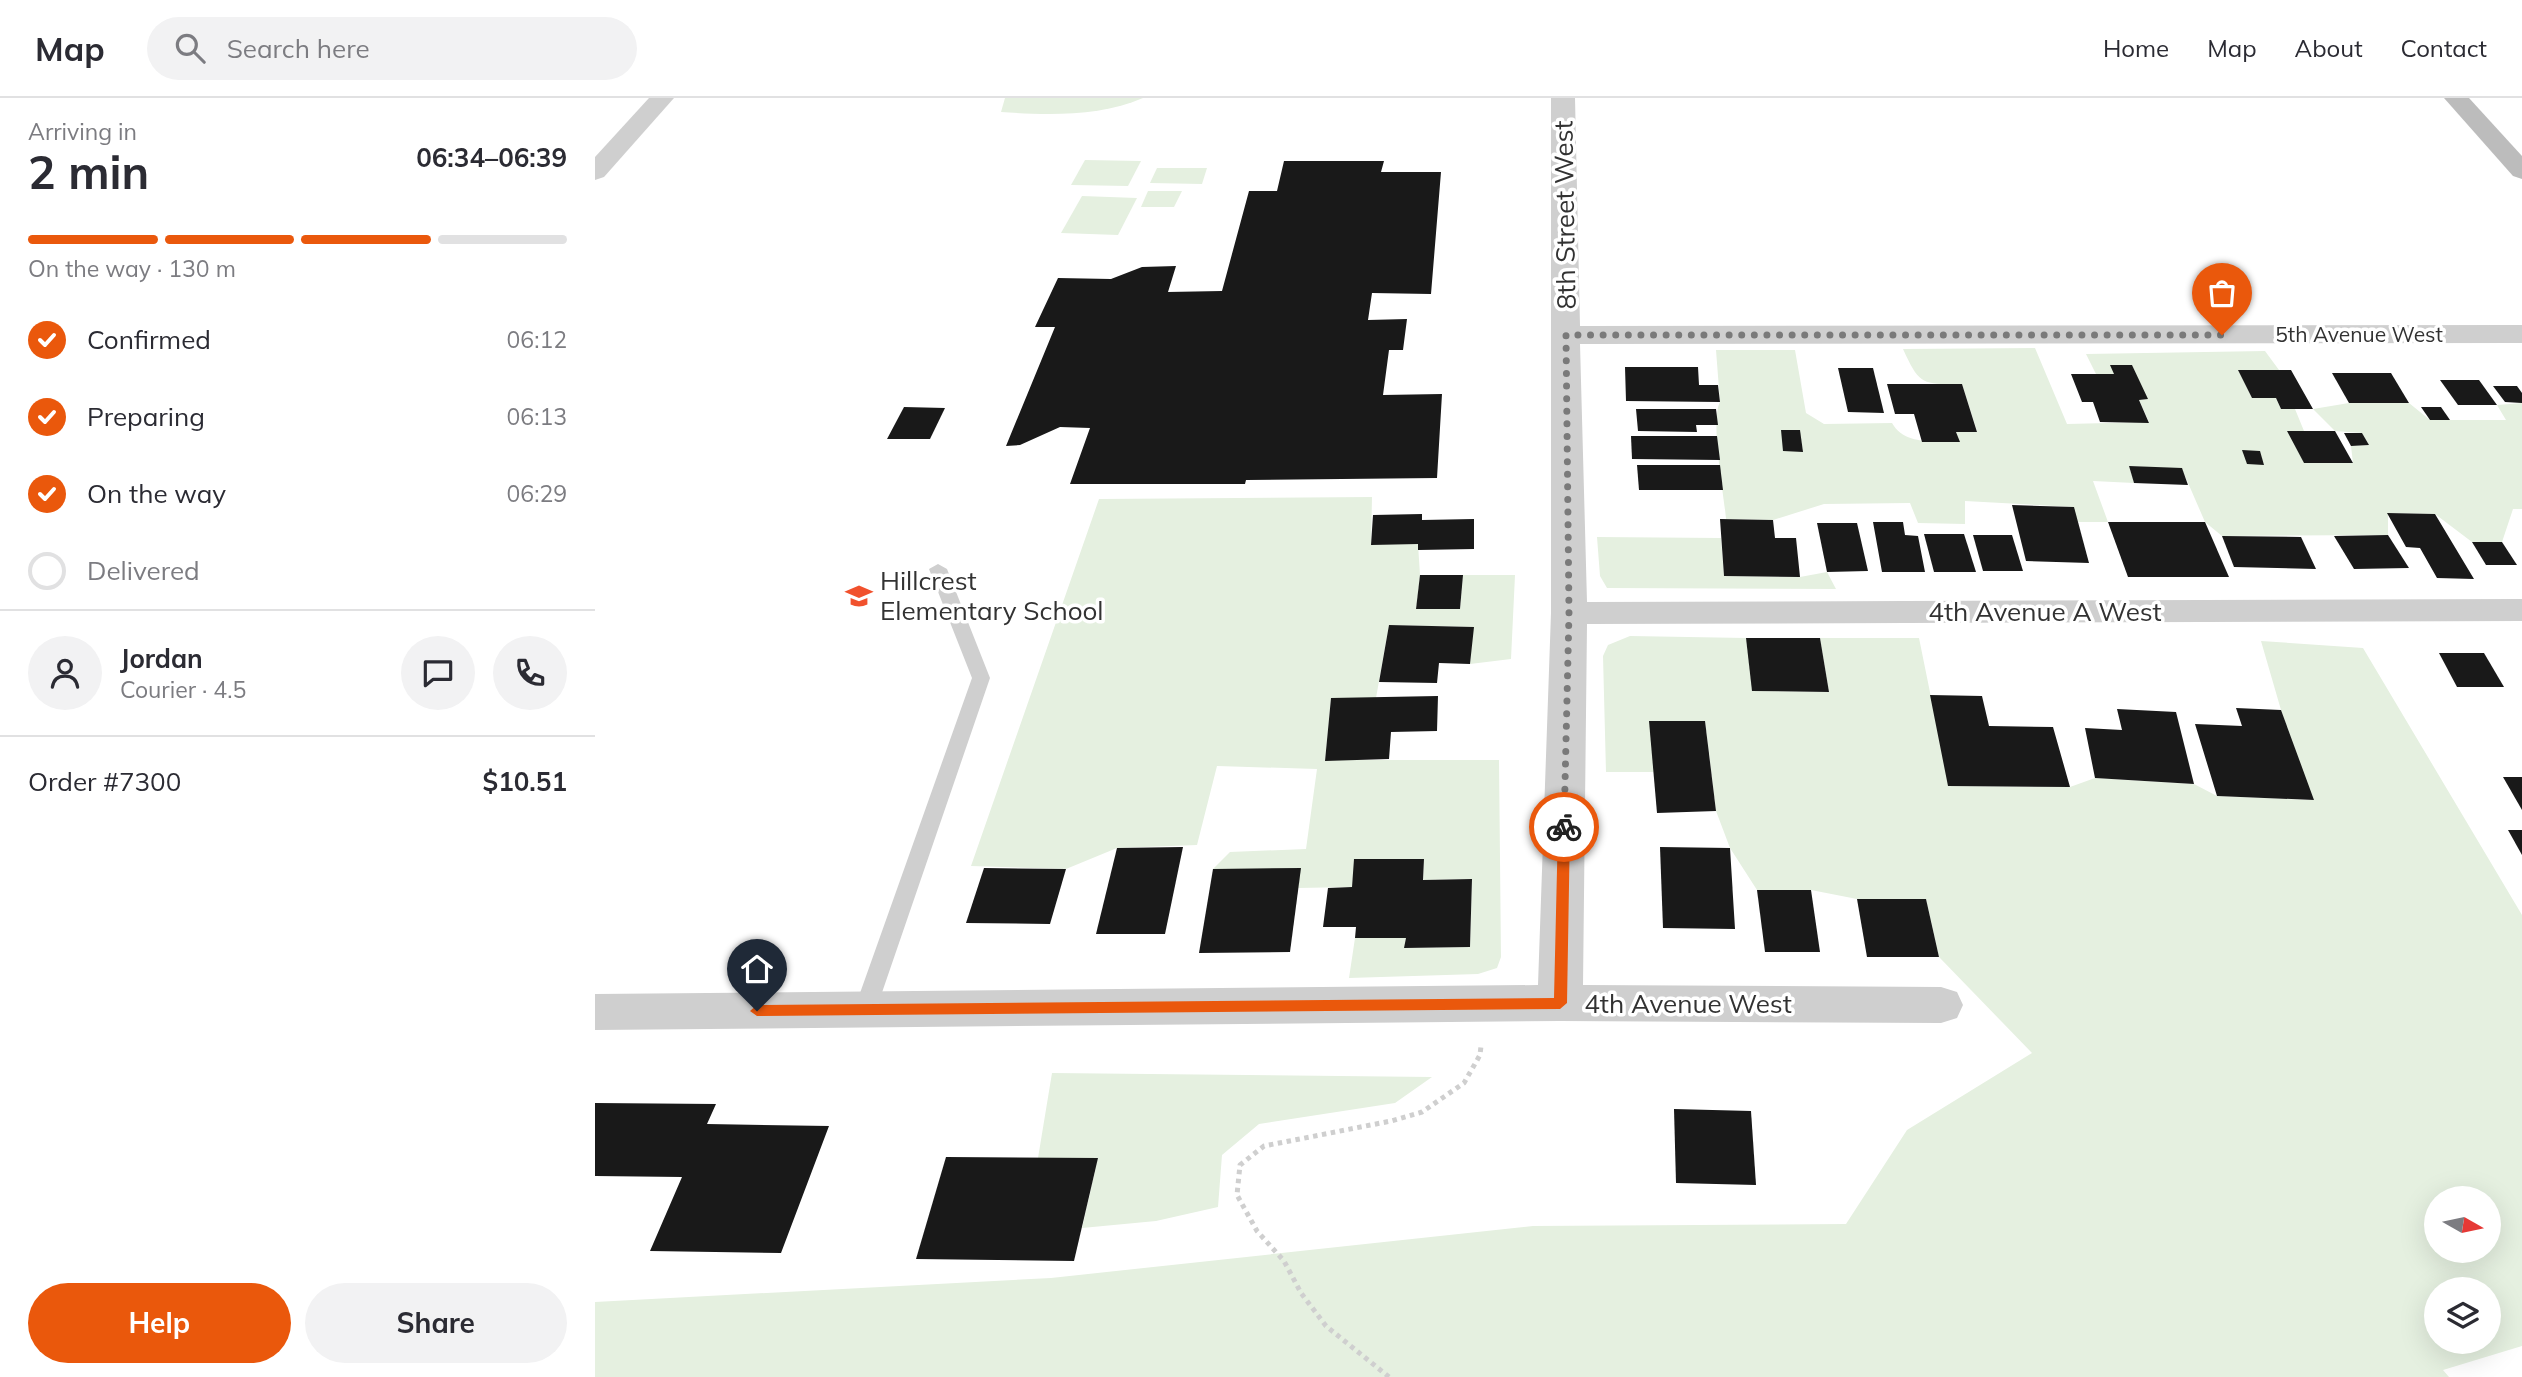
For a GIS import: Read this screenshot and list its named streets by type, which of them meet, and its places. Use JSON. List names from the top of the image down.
{
  "streets": {
    "street": [
      "8th Street West",
      "5th Avenue West",
      "4th Avenue A West",
      "4th Avenue West"
    ]
  },
  "crossings": [
    ["8th Street West", "5th Avenue West"],
    ["8th Street West", "4th Avenue A West"],
    ["8th Street West", "4th Avenue West"]
  ],
  "places": {
    "school or university": ["Hillcrest Elementary School"]
  },
  "north": "right",
  "page": {
    "header": "Map",
    "search": "Search here",
    "nav": [
      "Home",
      "Map",
      "About",
      "Contact"
    ],
    "heading": ["2 min", "Arriving in", "06:34–06:39"],
    "panel": [
      "Jordan",
      "Courier · 4.5",
      "Order #7300",
      "$10.51"
    ],
    "bar": "On the way · 130 m",
    "list": [
      ["Confirmed", "06:12"],
      ["Preparing", "06:13"],
      ["On the way", "06:29"],
      "Delivered"
    ],
    "buttons": ["Help", "Share"]
  }
}
